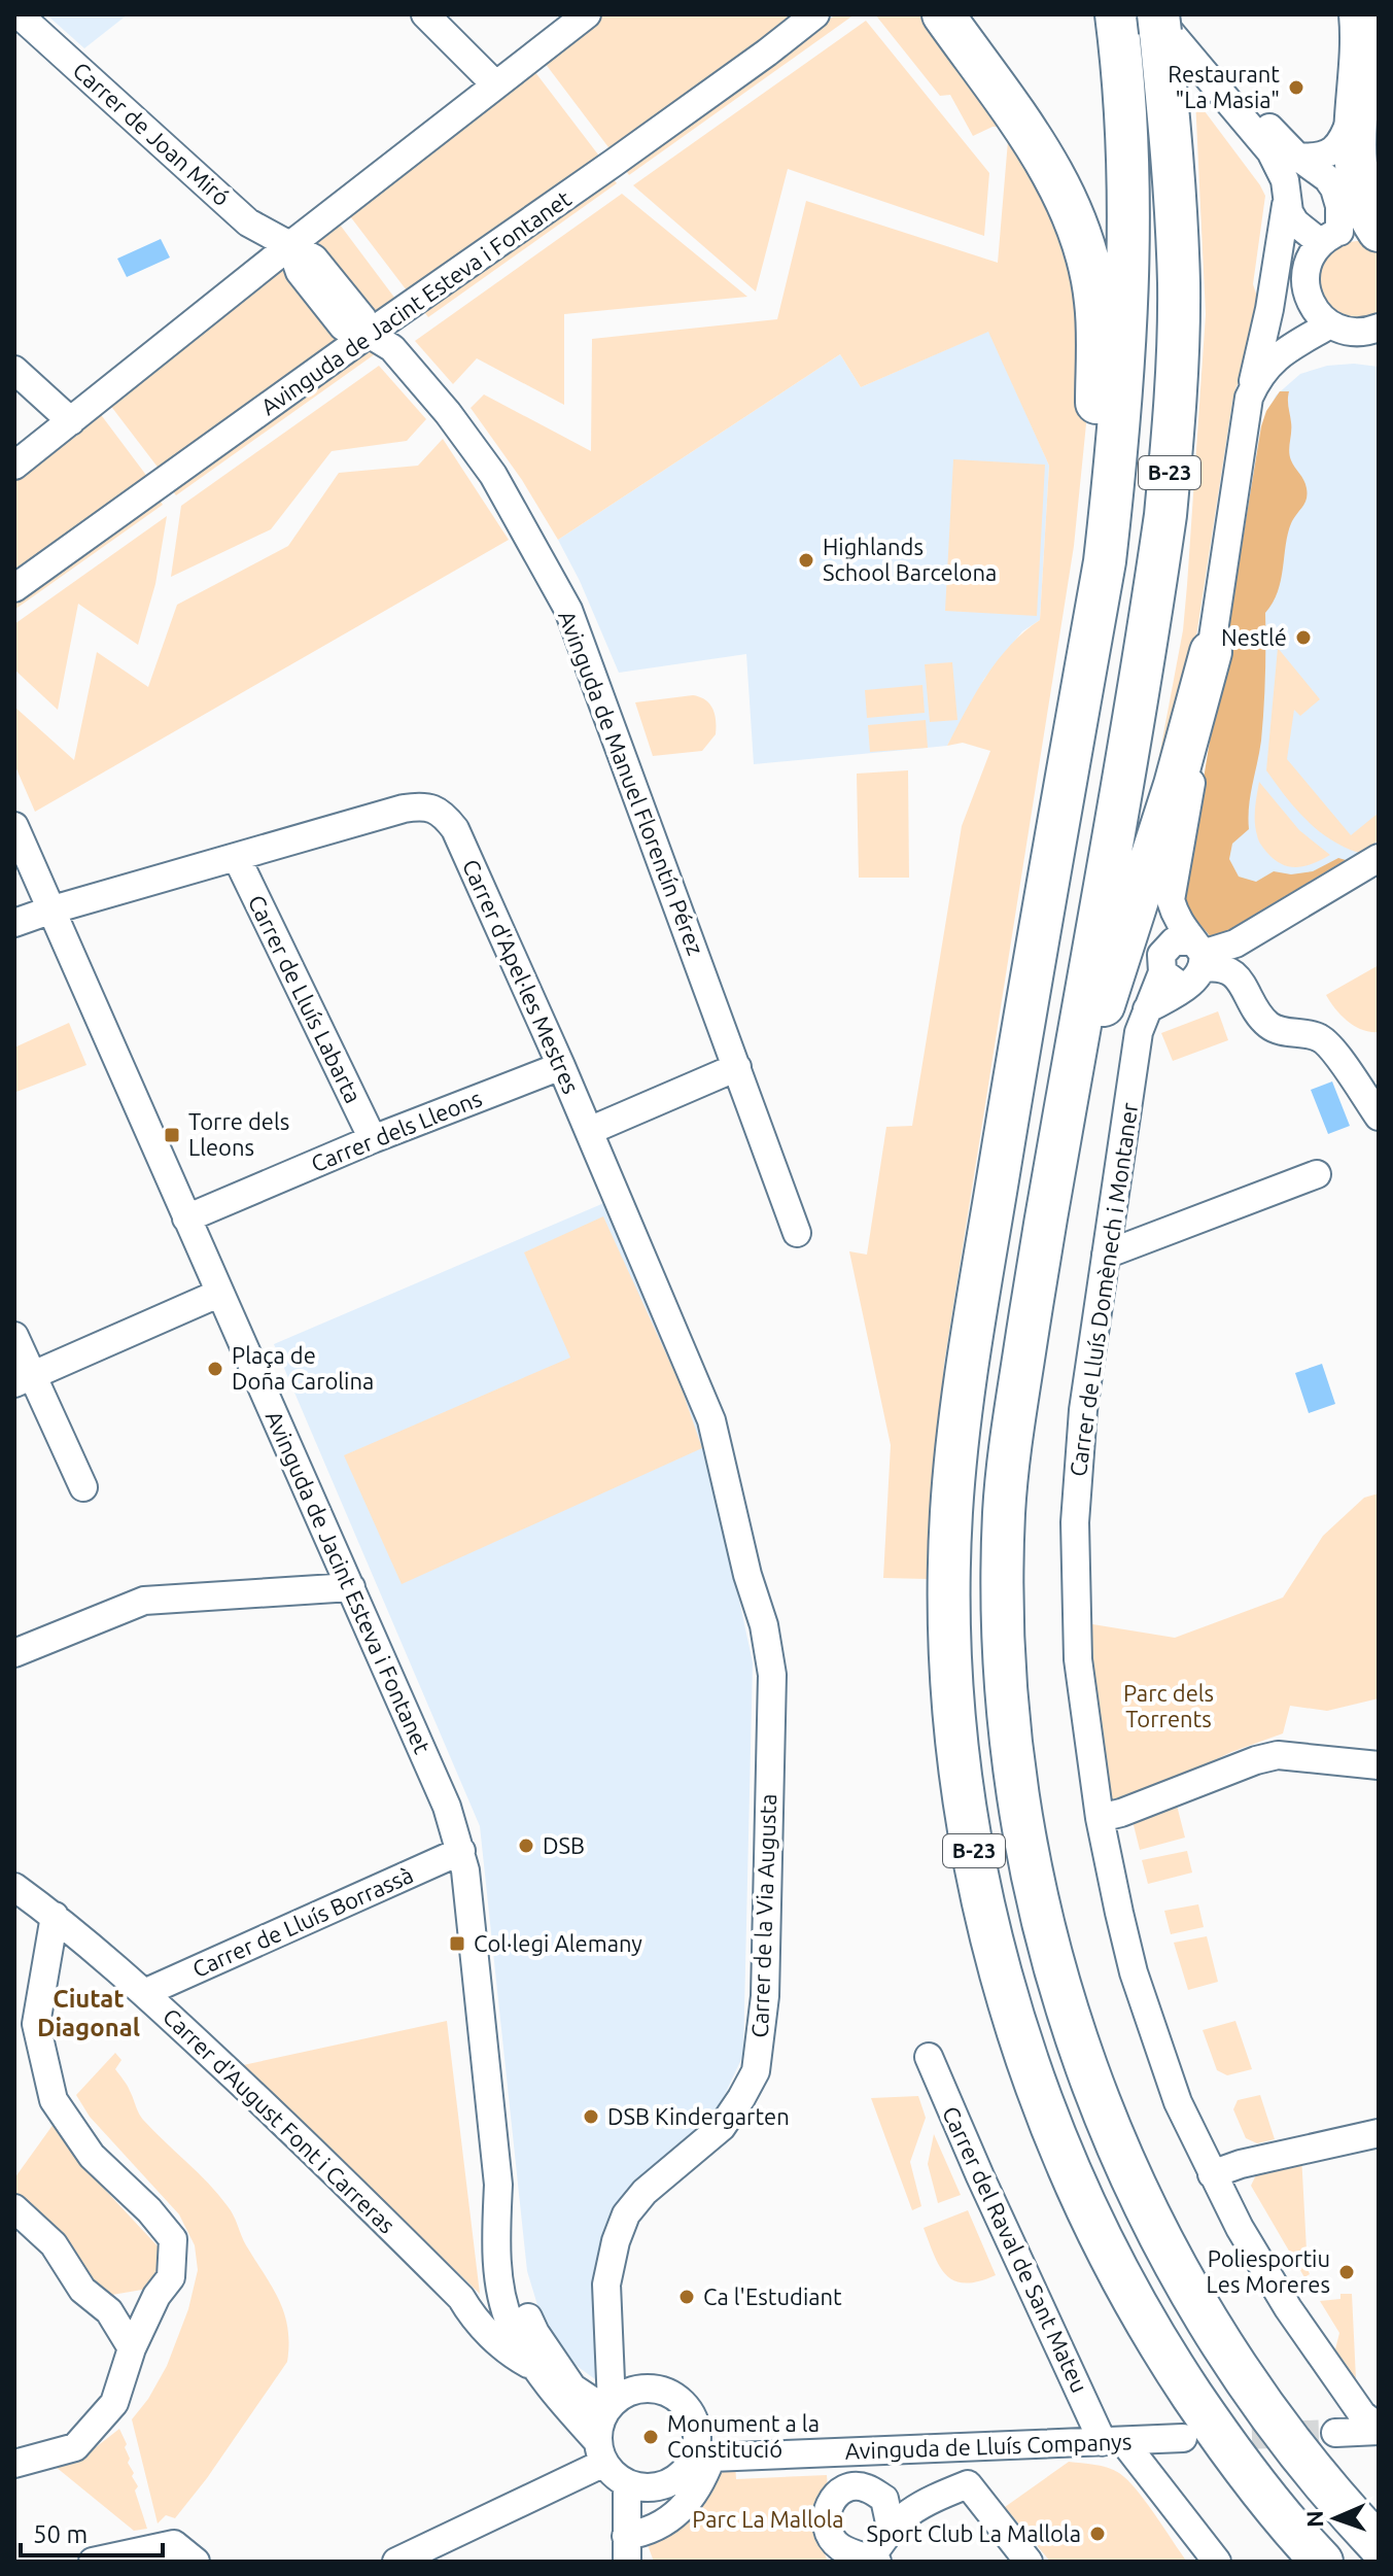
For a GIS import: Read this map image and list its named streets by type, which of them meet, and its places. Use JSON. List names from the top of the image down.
{
  "streets": {
    "highway": ["B-23"],
    "street": [
      "Carrer de Joan Miró",
      "Avinguda de Jacint Esteva i Fontanet",
      "Avinguda de Manuel Florentín Pérez",
      "Carrer d'Apel·les Mestres",
      "Carrer de Lluís Labarta",
      "Carrer dels Lleons",
      "Carrer de Lluís Domènech i Montaner",
      "Carrer de la Via Augusta",
      "Carrer de Lluís Borrassà",
      "Carrer d'August Font i Carreras",
      "Carrer del Raval de Sant Mateu",
      "Avinguda de Lluís Companys"
    ]
  },
  "crossings": [
    ["Avinguda de Jacint Esteva i Fontanet", "Avinguda de Manuel Florentín Pérez"],
    ["Avinguda de Jacint Esteva i Fontanet", "Carrer d'Apel·les Mestres"],
    ["Avinguda de Jacint Esteva i Fontanet", "Carrer dels Lleons"],
    ["Avinguda de Jacint Esteva i Fontanet", "Carrer de la Via Augusta"],
    ["Avinguda de Jacint Esteva i Fontanet", "Carrer de Lluís Borrassà"],
    ["Avinguda de Jacint Esteva i Fontanet", "Carrer d'August Font i Carreras"],
    ["Avinguda de Jacint Esteva i Fontanet", "Avinguda de Lluís Companys"],
    ["Carrer d'Apel·les Mestres", "Carrer de Lluís Labarta"],
    ["Carrer d'Apel·les Mestres", "Carrer dels Lleons"],
    ["Carrer d'Apel·les Mestres", "Carrer de la Via Augusta"],
    ["Carrer de Lluís Labarta", "Carrer dels Lleons"],
    ["Carrer de la Via Augusta", "Avinguda de Lluís Companys"],
    ["Carrer de Lluís Borrassà", "Carrer d'August Font i Carreras"],
    ["Carrer del Raval de Sant Mateu", "Avinguda de Lluís Companys"]
  ],
  "districts": ["Ciutat Diagonal"],
  "parks": ["Parc dels Torrents", "Parc La Mallola"],
  "places": {
    "other": [
      "Restaurant \"La Masia\"",
      "Highlands School Barcelona",
      "Nestlé",
      "Plaça de Doña Carolina",
      "DSB",
      "DSB Kindergarten",
      "Poliesportiu Les Moreres",
      "Ca l'Estudiant",
      "Monument a la Constitució",
      "Sport Club La Mallola"
    ],
    "transit": ["Torre dels Lleons", "Col·legi Alemany"]
  },
  "scale_bar": "50 m",
  "north": "left"
}
